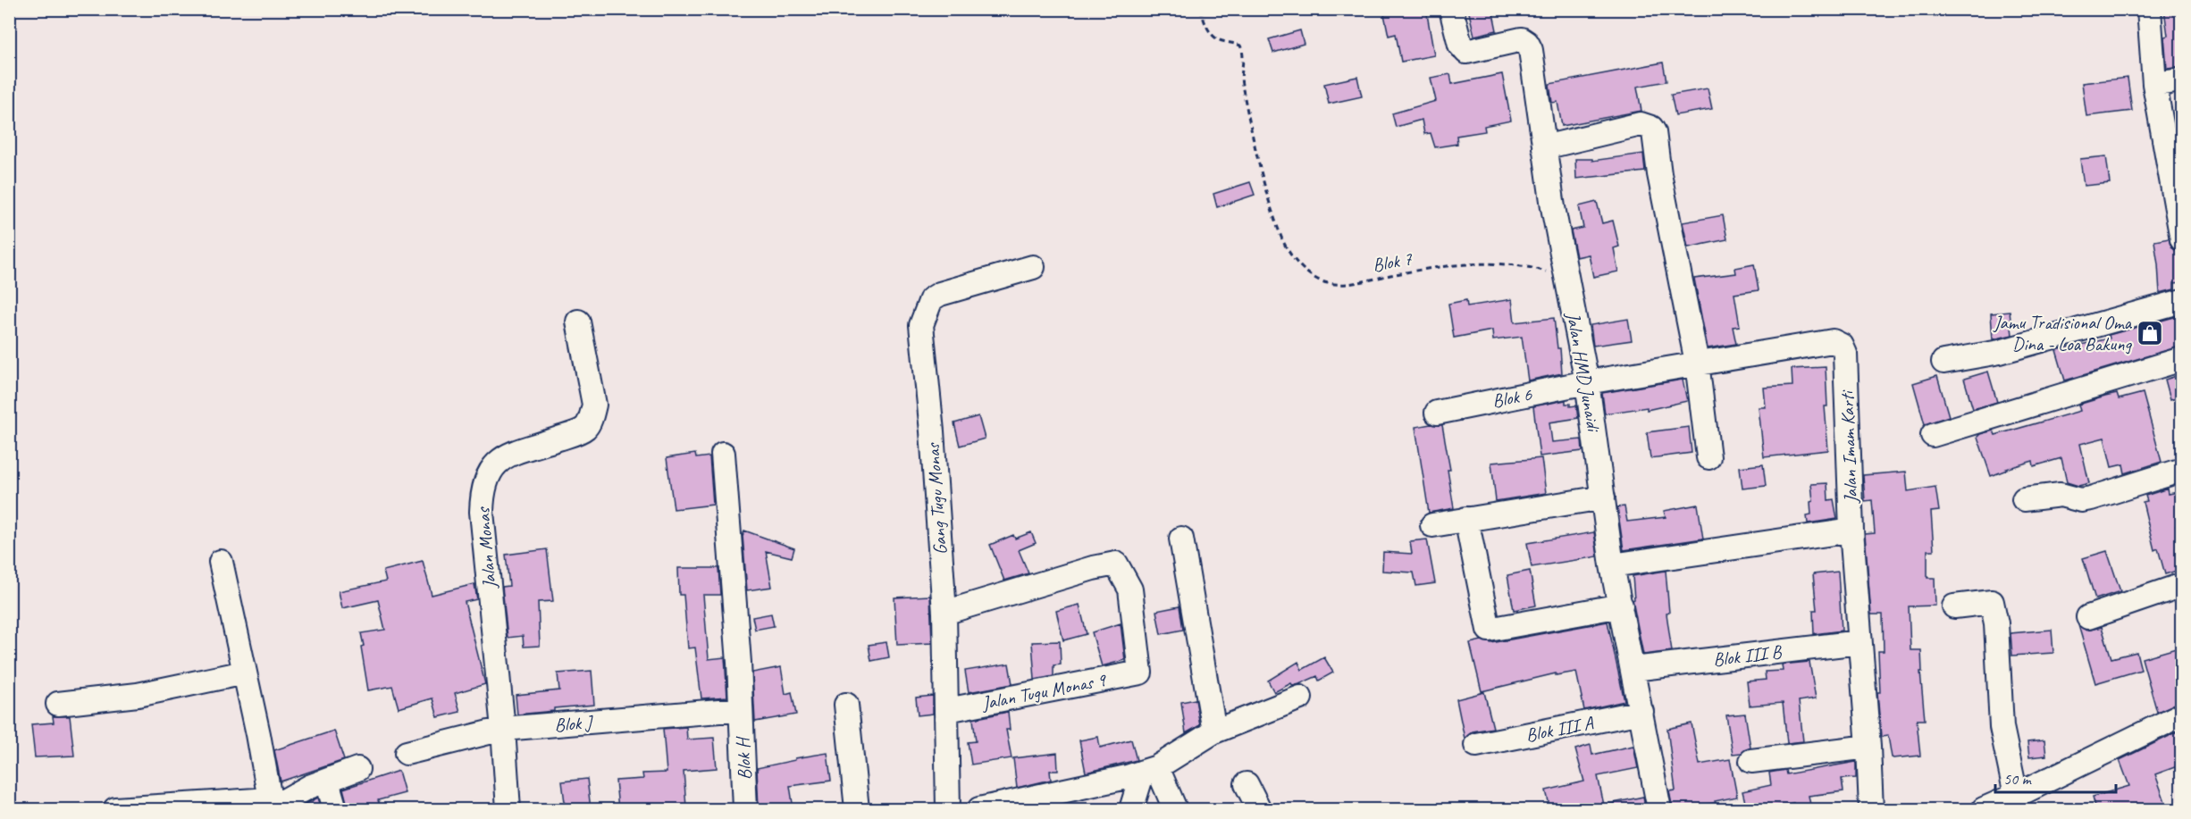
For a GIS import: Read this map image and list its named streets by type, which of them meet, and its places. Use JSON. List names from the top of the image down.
{
  "streets": {
    "street": [
      "Jalan HMD Junaidi",
      "Blok 6",
      "Jalan Imam Karti",
      "Gang Tugu Monas",
      "Jalan Monas",
      "Blok III B",
      "Jalan Tugu Monas 9",
      "Blok J",
      "Blok III A",
      "Blok H"
    ],
    "path": ["Blok 7"]
  },
  "crossings": [
    ["Blok 7", "Jalan HMD Junaidi"],
    ["Jalan HMD Junaidi", "Blok 6"],
    ["Jalan HMD Junaidi", "Jalan Imam Karti"],
    ["Jalan HMD Junaidi", "Blok III B"],
    ["Jalan HMD Junaidi", "Blok III A"],
    ["Blok 6", "Jalan Imam Karti"],
    ["Jalan Imam Karti", "Blok III B"],
    ["Gang Tugu Monas", "Jalan Tugu Monas 9"],
    ["Jalan Monas", "Blok J"],
    ["Blok J", "Blok H"]
  ],
  "places": {
    "shop": ["Jamu Tradisional Oma Dina - Loa Bakung"]
  },
  "scale_bar": "50 m"
}
